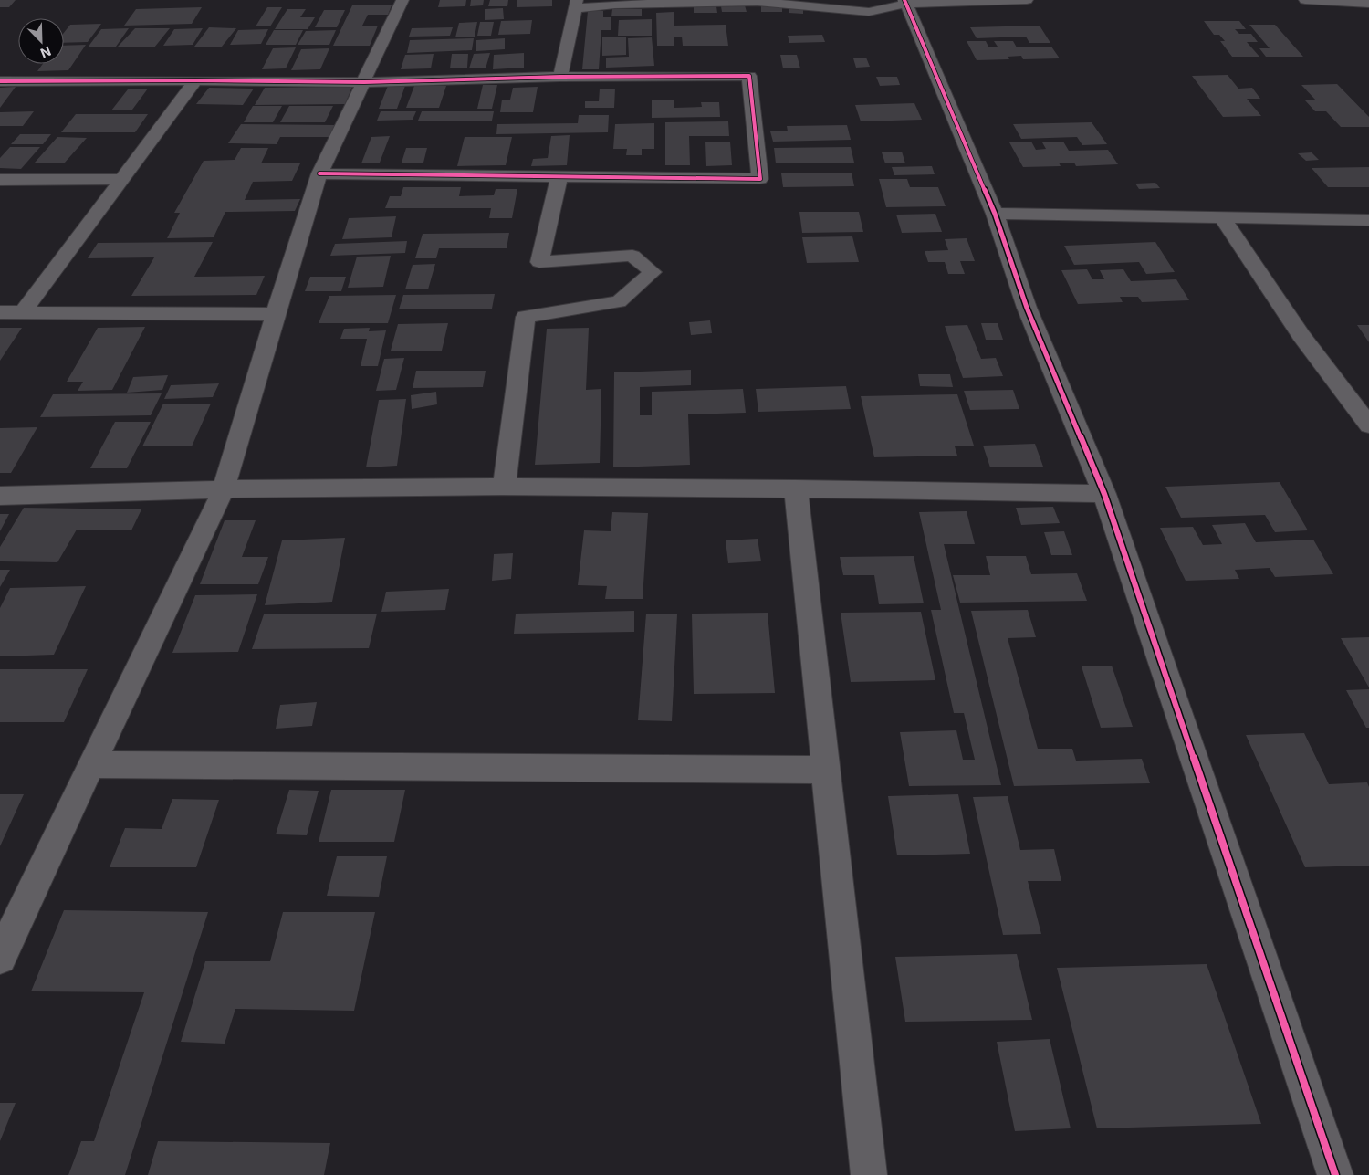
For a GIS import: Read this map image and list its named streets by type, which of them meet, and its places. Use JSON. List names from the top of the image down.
{
  "north": "bottom right"
}
